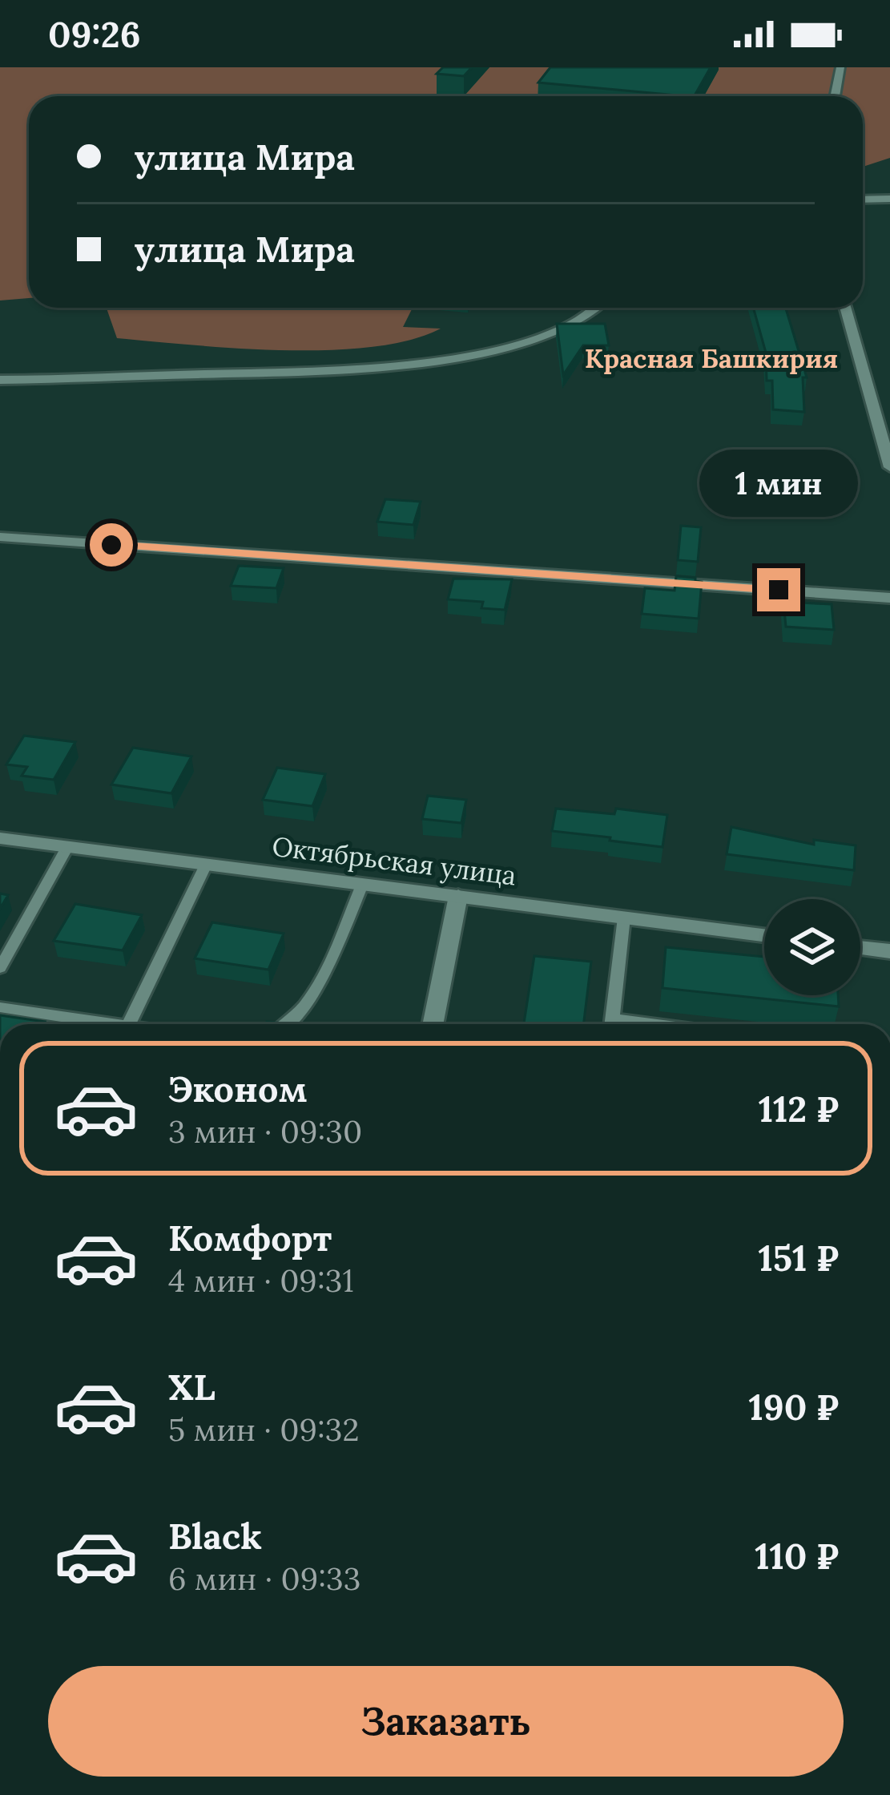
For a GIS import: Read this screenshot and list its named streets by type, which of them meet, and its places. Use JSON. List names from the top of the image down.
{
  "streets": {
    "street": ["Октябрьская улица"]
  },
  "districts": ["Красная Башкирия"],
  "page": {
    "status": "09:26",
    "banner": ["улица Мира", "улица Мира"],
    "bubble": "1 мин",
    "list": [
      {
        "name": "Эконом",
        "note": "3 мин · 09:30",
        "value": "112 ₽"
      },
      {
        "name": "Комфорт",
        "note": "4 мин · 09:31",
        "value": "151 ₽"
      },
      {
        "name": "XL",
        "note": "5 мин · 09:32",
        "value": "190 ₽"
      },
      {
        "name": "Black",
        "note": "6 мин · 09:33",
        "value": "110 ₽"
      }
    ],
    "buttons": "Заказать"
  }
}
